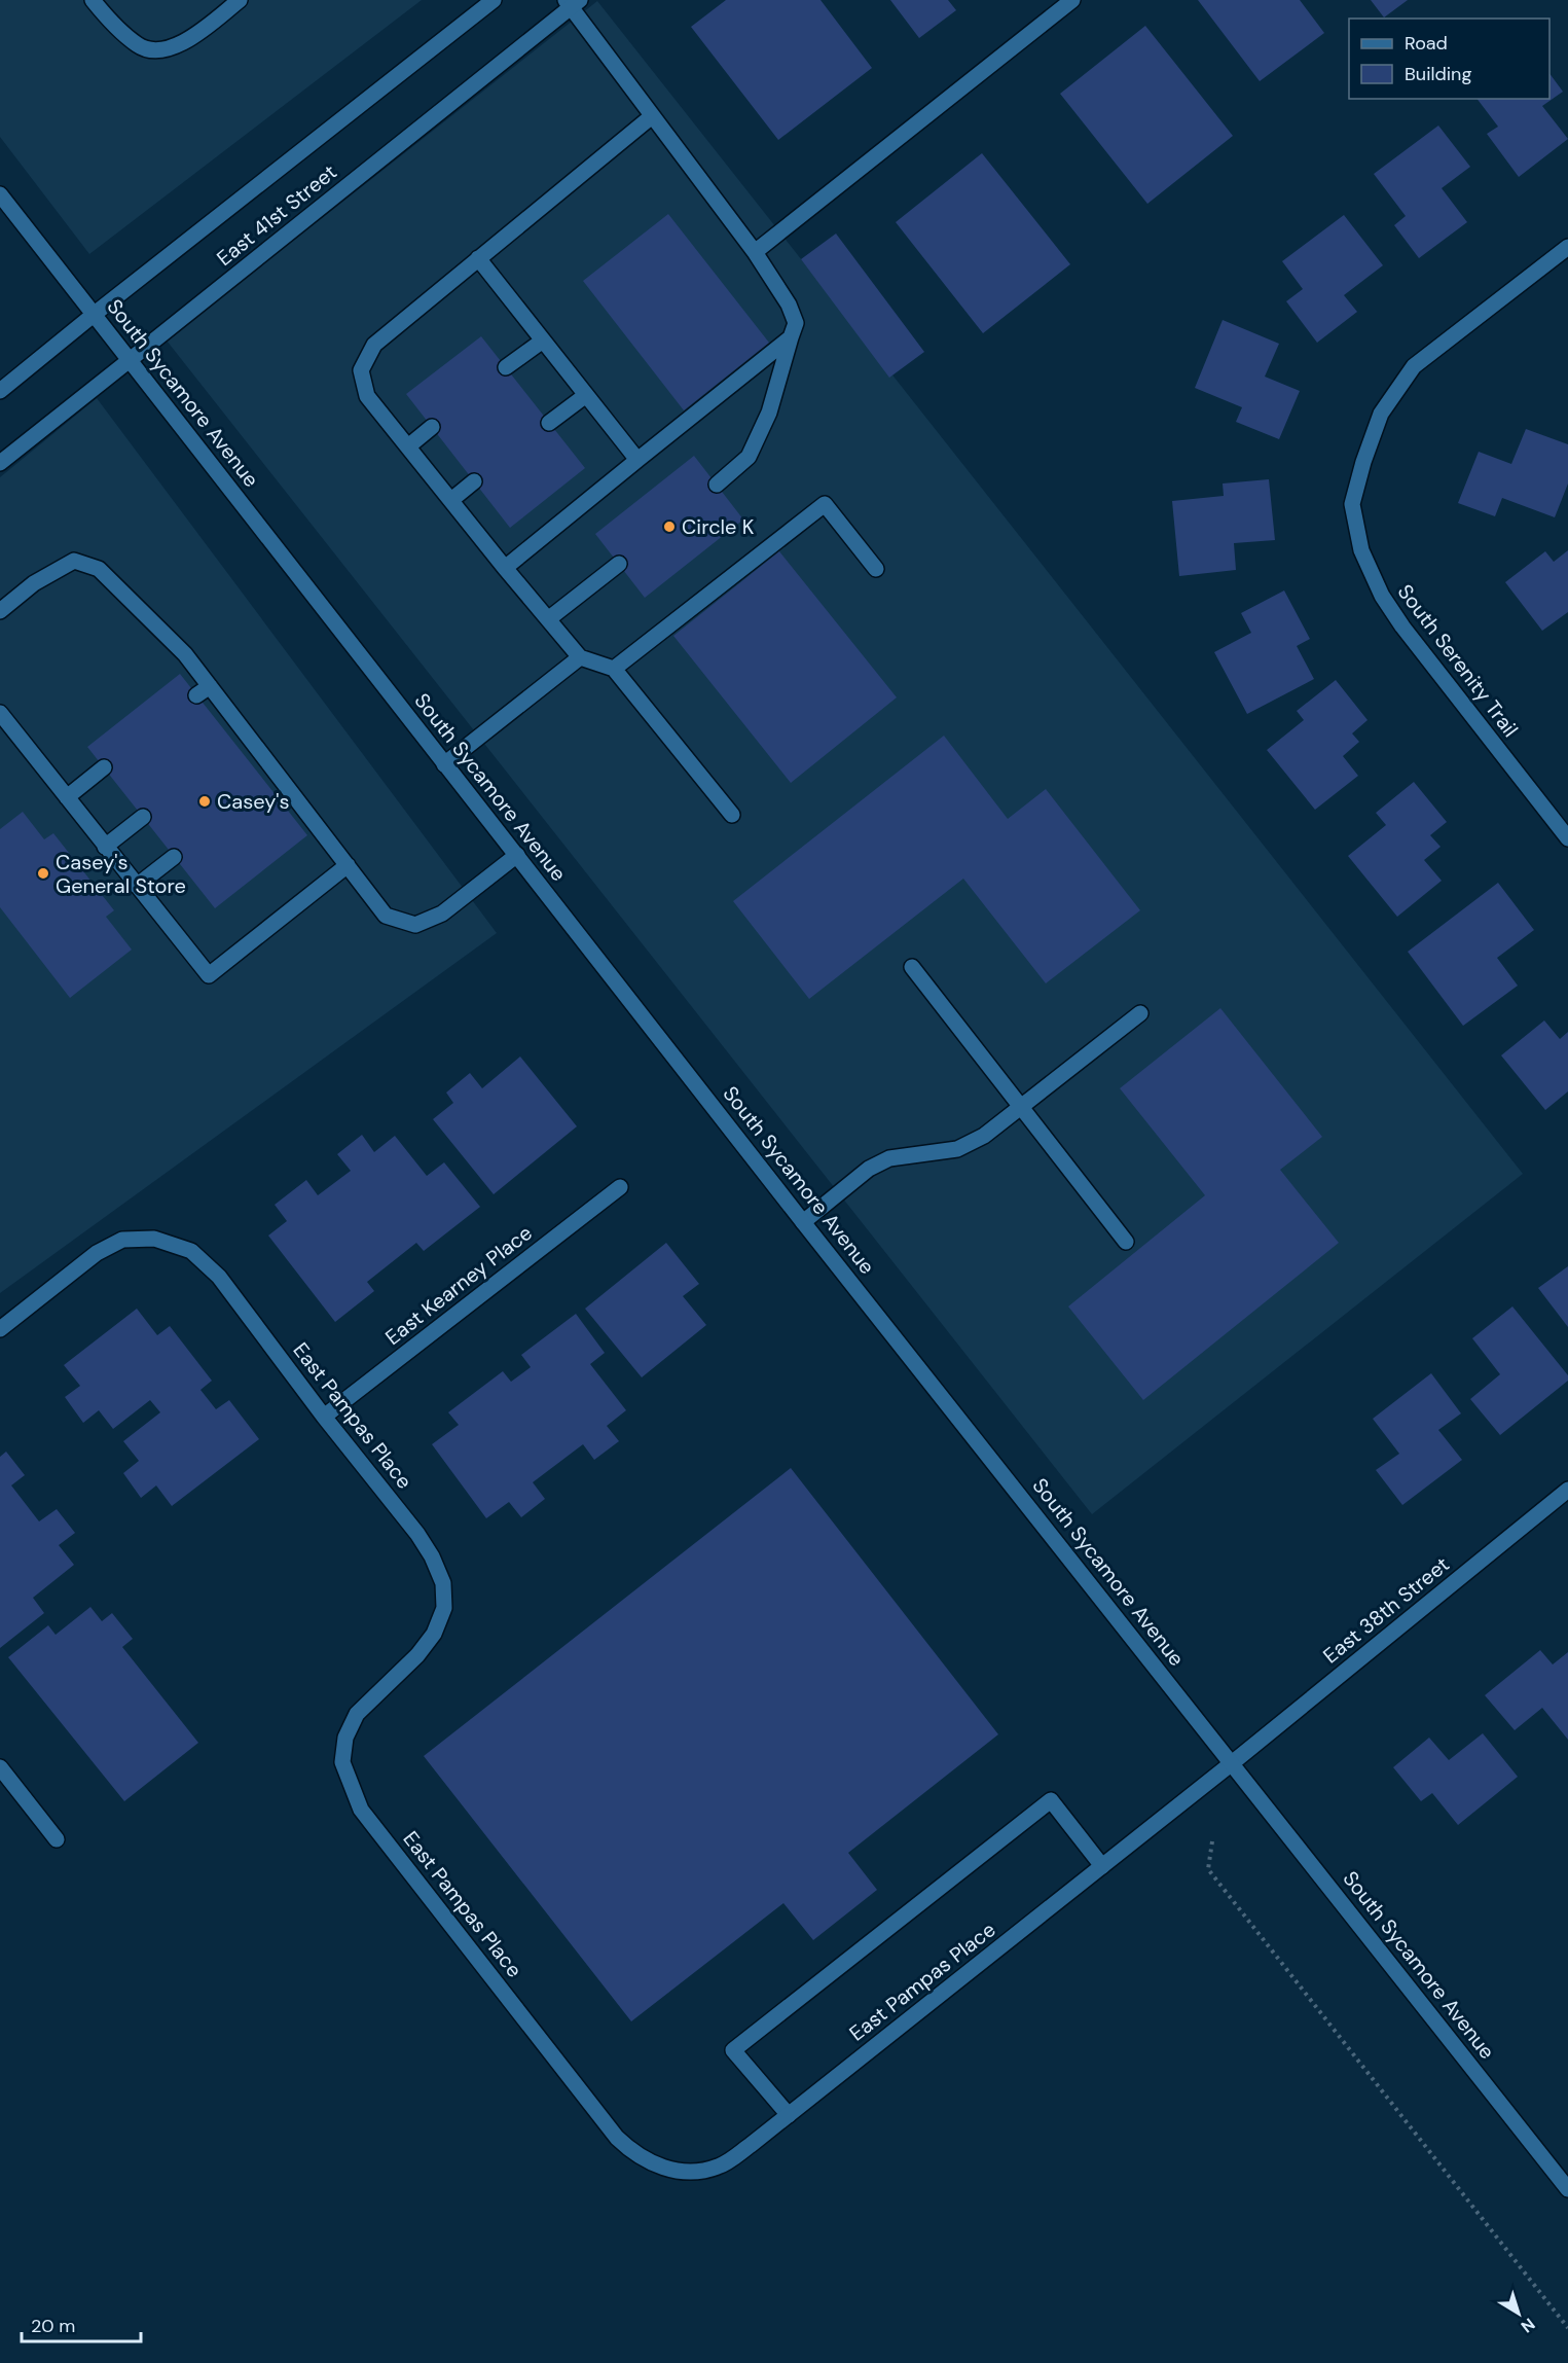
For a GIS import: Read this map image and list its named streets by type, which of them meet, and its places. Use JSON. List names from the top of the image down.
{
  "streets": {
    "street": [
      "East 41st Street",
      "South Sycamore Avenue",
      "South Serenity Trail",
      "East Kearney Place",
      "East Pampas Place",
      "East 38th Street"
    ]
  },
  "crossings": [
    ["East 41st Street", "South Sycamore Avenue"],
    ["South Sycamore Avenue", "East Pampas Place"],
    ["South Sycamore Avenue", "East 38th Street"],
    ["East Kearney Place", "East Pampas Place"],
    ["East Pampas Place", "East 38th Street"]
  ],
  "places": ["Circle K", "Casey's", "Casey's General Store"],
  "legend": ["Road", "Building"],
  "scale_bar": "20 m",
  "north": "bottom right"
}
